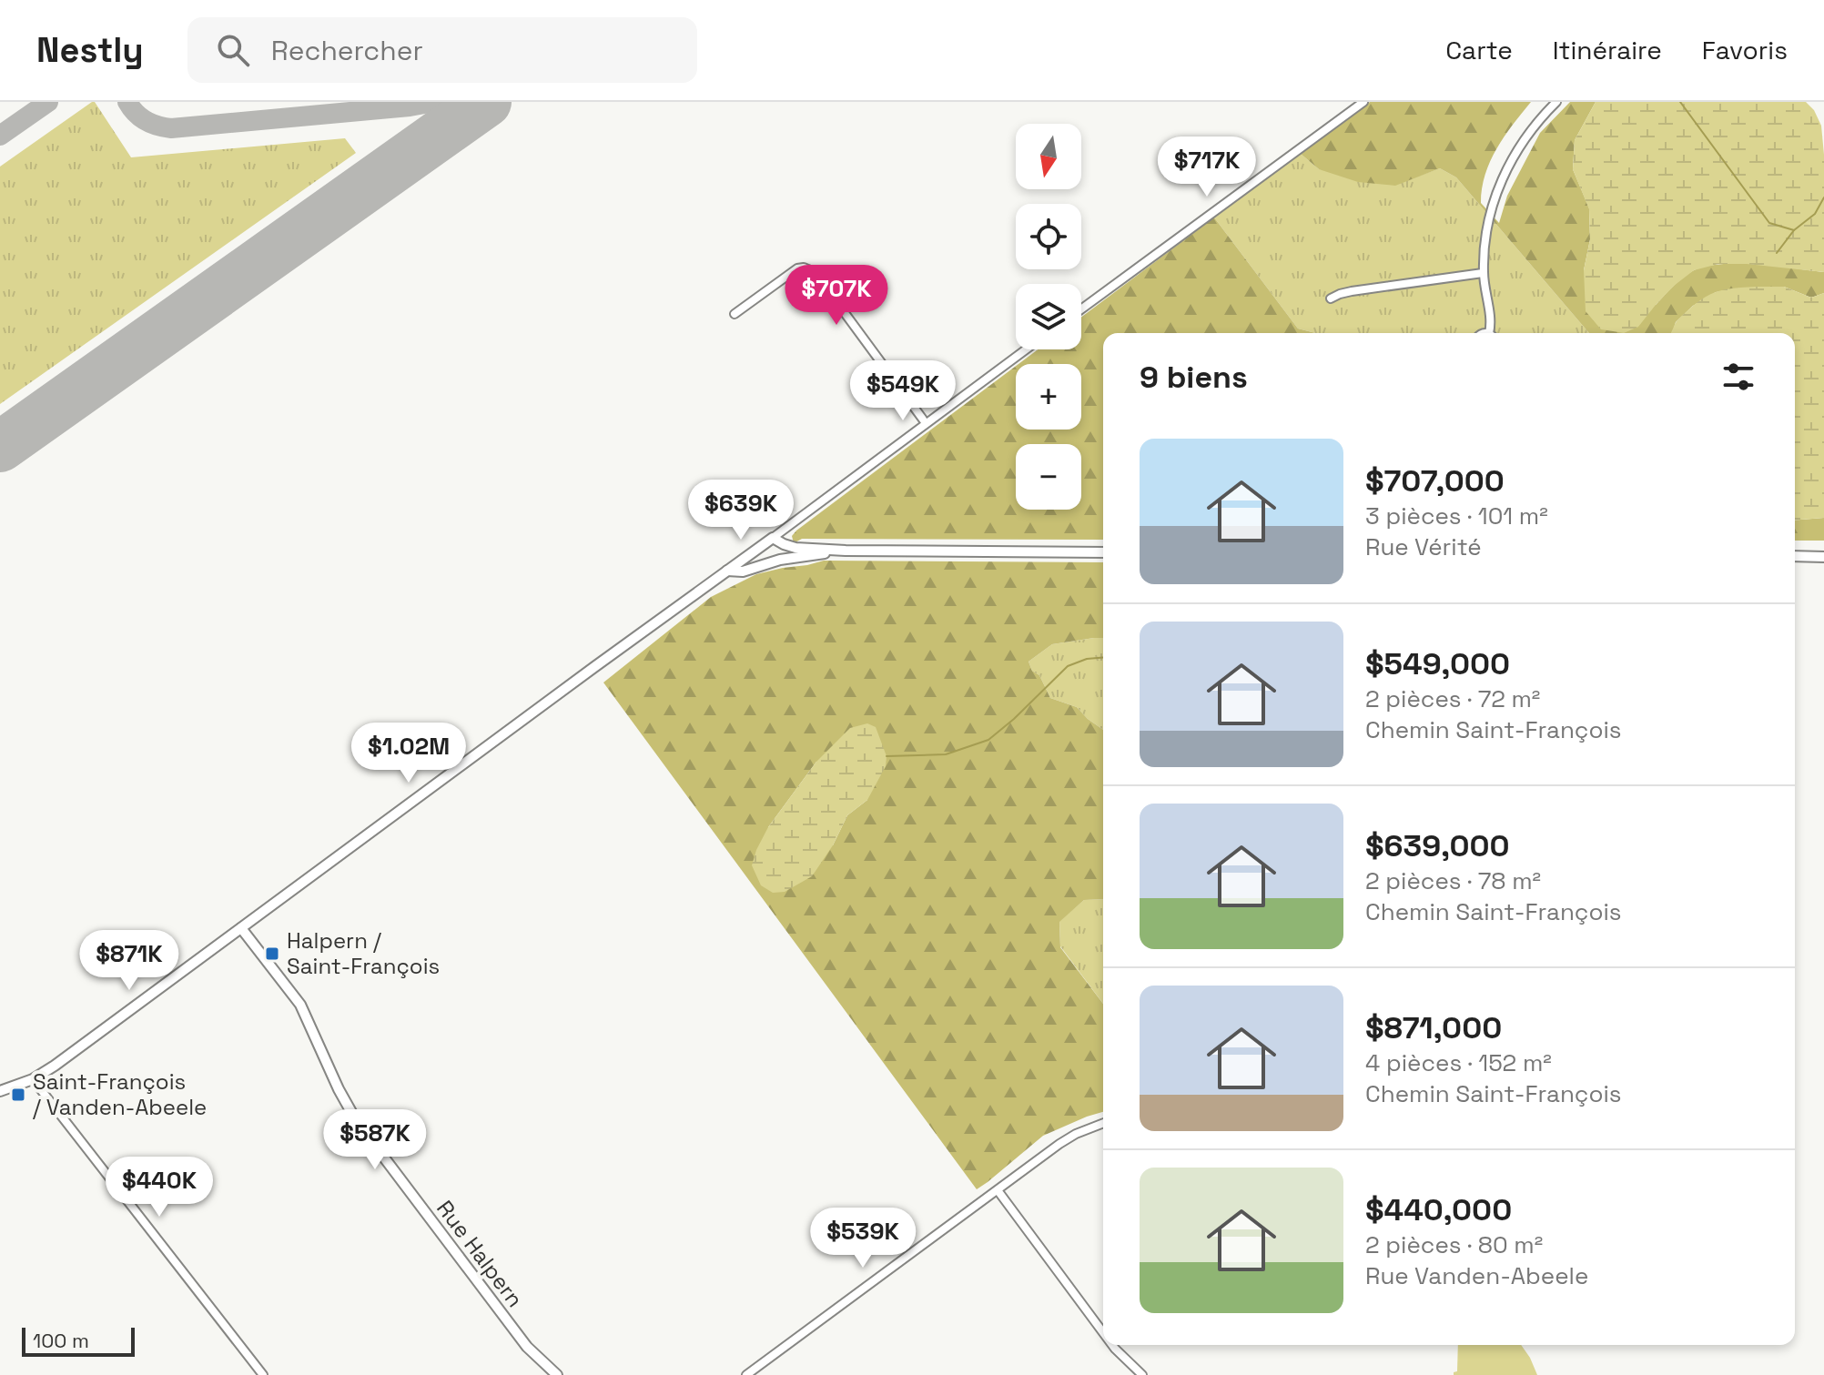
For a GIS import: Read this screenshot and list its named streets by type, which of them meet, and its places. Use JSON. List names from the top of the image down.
{
  "streets": {
    "street": ["Rue Halpern"]
  },
  "places": {
    "transit": ["Halpern / Saint-François", "Saint-François / Vanden-Abeele"]
  },
  "scale_bar": "100 m",
  "north": "bottom",
  "page": {
    "header": "Nestly",
    "search": "Rechercher",
    "nav": ["Carte", "Itinéraire", "Favoris"],
    "map_buttons": ["+", "−"],
    "price": [
      "$717K",
      "$707K",
      "$549K",
      "$639K",
      "$1.02M",
      "$871K",
      "$587K",
      "$440K",
      "$539K"
    ],
    "heading": "9 biens",
    "list": [
      {
        "name": "$707,000",
        "note": "3 pièces · 101 m² · Rue Vérité"
      },
      {
        "name": "$549,000",
        "note": "2 pièces · 72 m² · Chemin Saint-François"
      },
      {
        "name": "$639,000",
        "note": "2 pièces · 78 m² · Chemin Saint-François"
      },
      {
        "name": "$871,000",
        "note": "4 pièces · 152 m² · Chemin Saint-François"
      },
      {
        "name": "$440,000",
        "note": "2 pièces · 80 m² · Rue Vanden-Abeele"
      }
    ],
    "scale": "100 m"
  }
}
